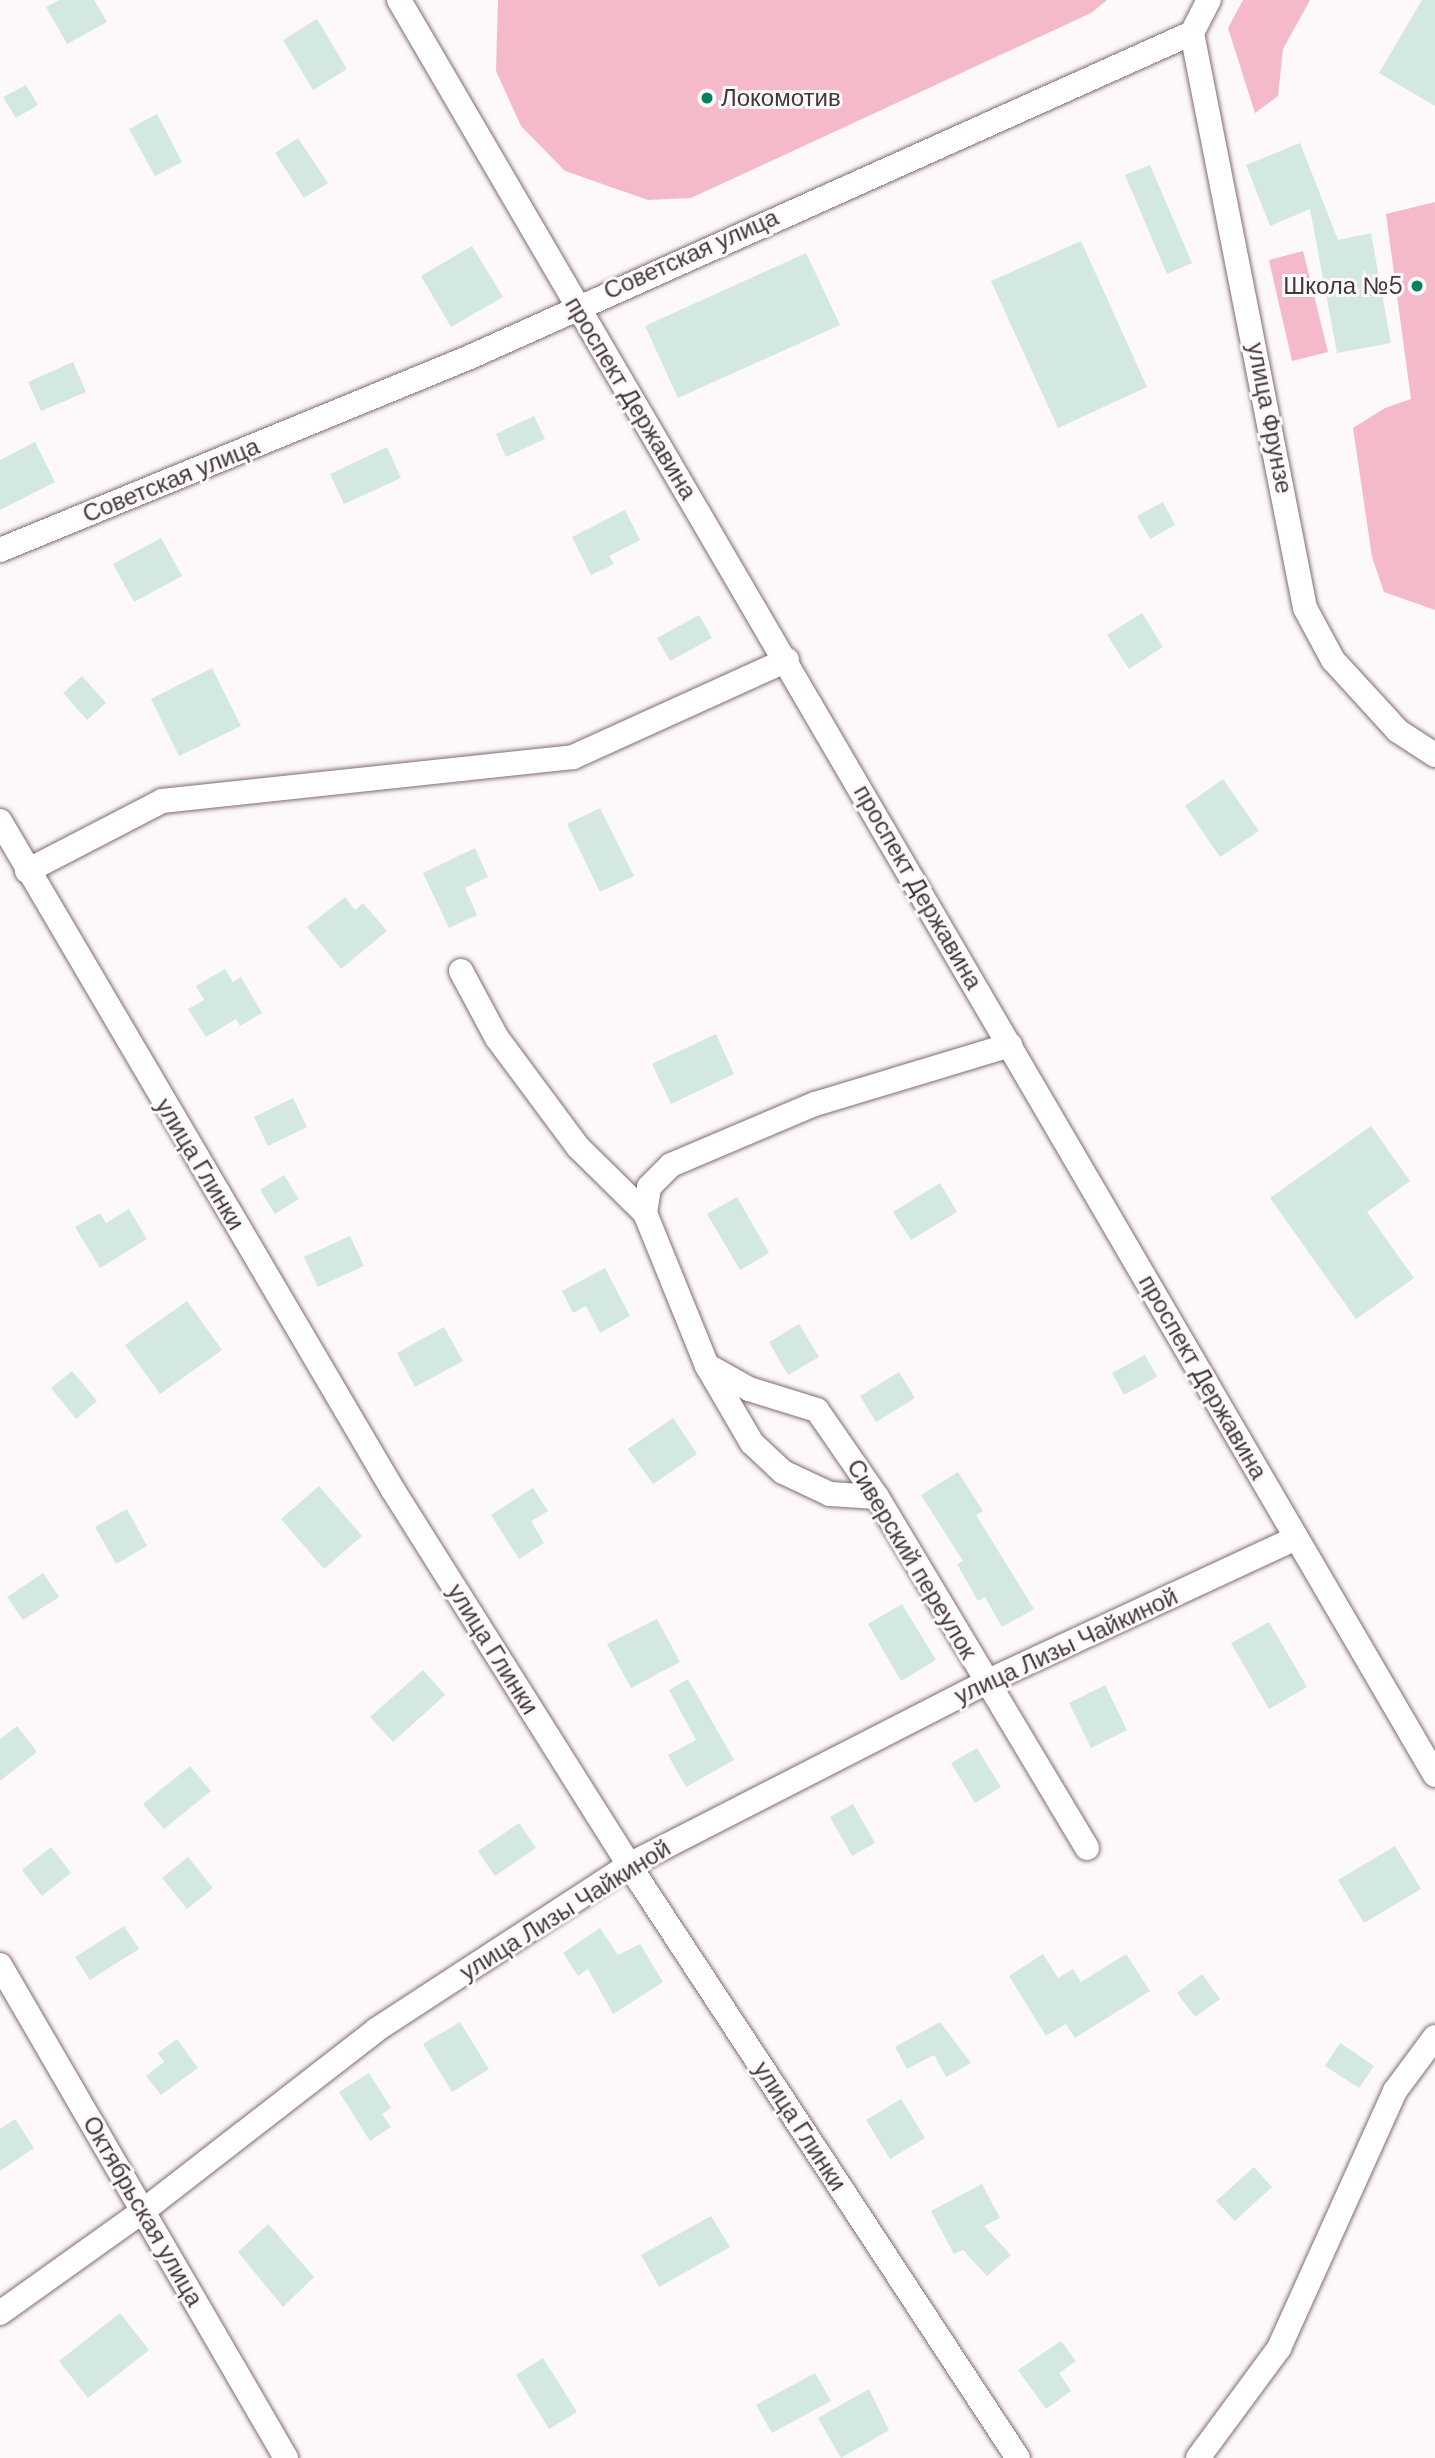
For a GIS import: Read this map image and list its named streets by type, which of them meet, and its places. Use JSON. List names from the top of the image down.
{
  "streets": {
    "street": [
      "Советская улица",
      "проспект Державина",
      "улица Фрунзе",
      "улица Глинки",
      "Сиверский переулок",
      "улица Лизы Чайкиной",
      "Октябрьская улица"
    ]
  },
  "crossings": [
    ["Советская улица", "проспект Державина"],
    ["Советская улица", "улица Фрунзе"],
    ["проспект Державина", "улица Лизы Чайкиной"],
    ["улица Глинки", "улица Лизы Чайкиной"],
    ["Сиверский переулок", "улица Лизы Чайкиной"],
    ["улица Лизы Чайкиной", "Октябрьская улица"]
  ],
  "places": ["Локомотив", "Школа №5"]
}
